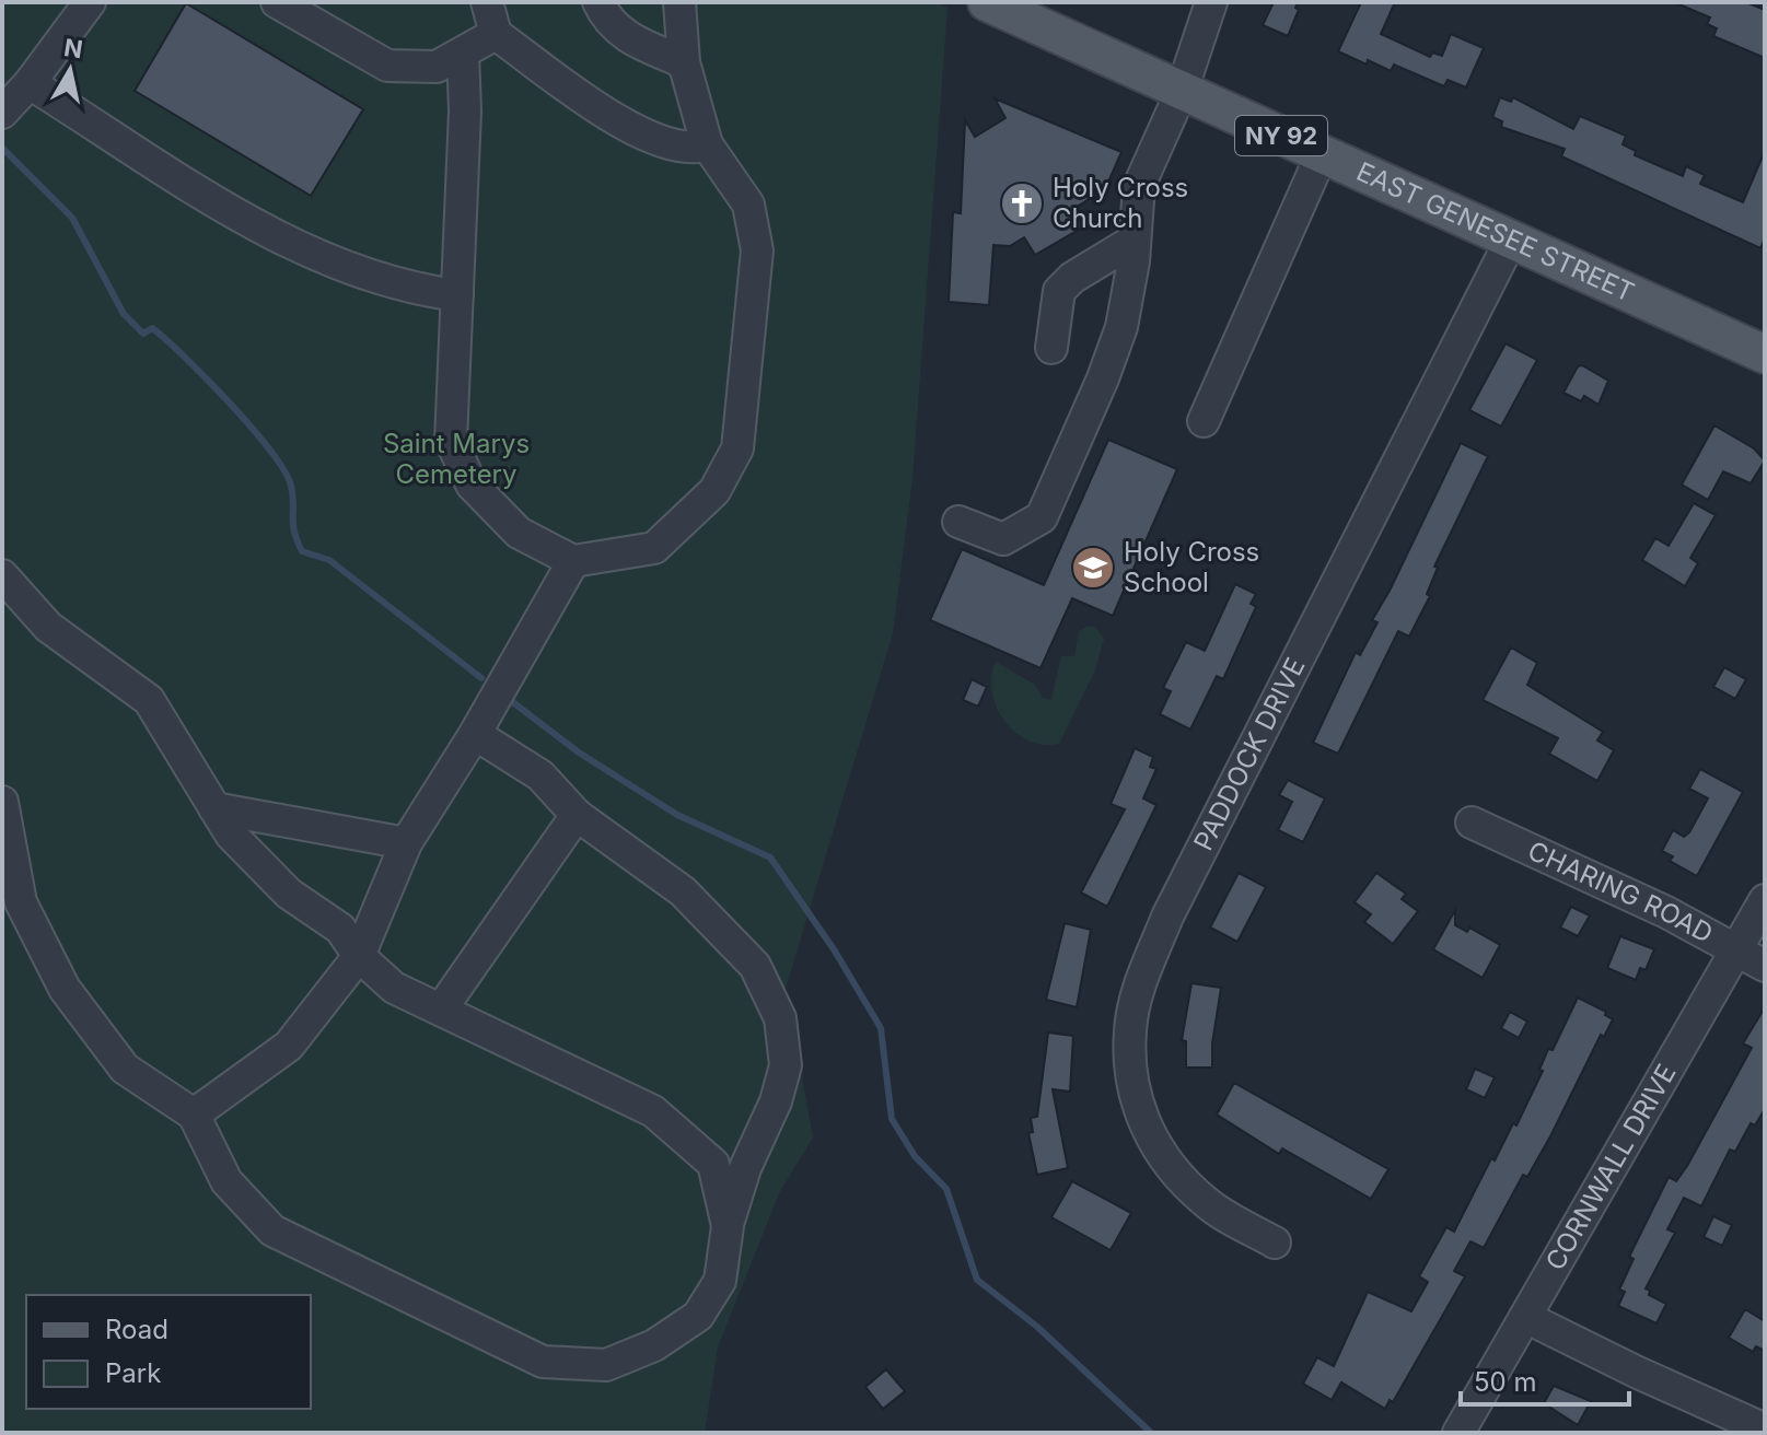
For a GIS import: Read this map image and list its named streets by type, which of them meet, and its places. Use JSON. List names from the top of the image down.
{
  "streets": {
    "main road": ["NY 92", "EAST GENESEE STREET"],
    "street": ["PADDOCK DRIVE", "CHARING ROAD", "CORNWALL DRIVE"]
  },
  "crossings": [
    ["EAST GENESEE STREET", "PADDOCK DRIVE"],
    ["CHARING ROAD", "CORNWALL DRIVE"]
  ],
  "parks": ["Saint Marys Cemetery"],
  "places": {
    "church": ["Holy Cross Church"],
    "school or university": ["Holy Cross School"]
  },
  "legend": ["Road", "Park"],
  "scale_bar": "50 m",
  "north": "top"
}
